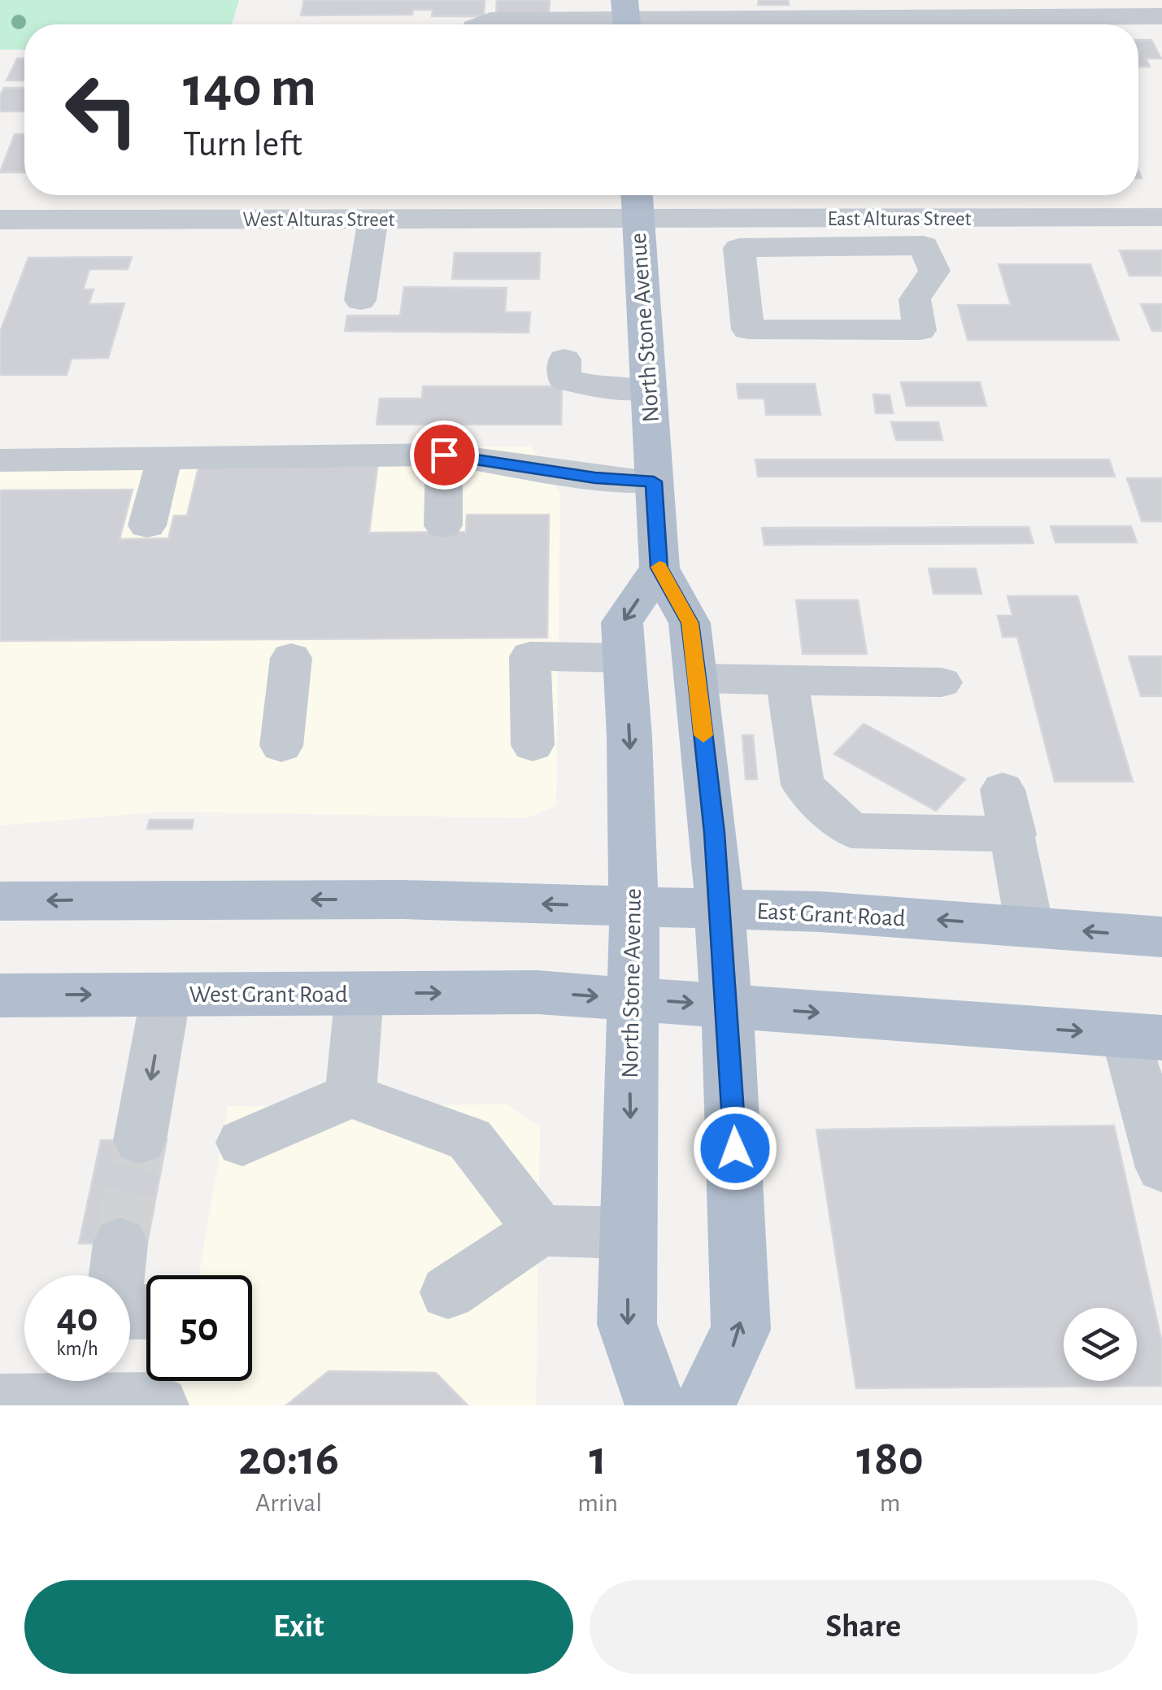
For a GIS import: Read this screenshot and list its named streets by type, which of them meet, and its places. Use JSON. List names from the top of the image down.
{
  "streets": {
    "main road": ["North Stone Avenue", "East Grant Road", "West Grant Road"],
    "street": ["East Alturas Street", "West Alturas Street"]
  },
  "crossings": [
    ["East Alturas Street", "West Alturas Street"],
    ["East Alturas Street", "North Stone Avenue"],
    ["West Alturas Street", "North Stone Avenue"],
    ["North Stone Avenue", "East Grant Road"],
    ["North Stone Avenue", "West Grant Road"]
  ],
  "one_way": ["West Grant Road"],
  "page": {
    "turn": ["140 m", "Turn left"],
    "speed": "40 km/h",
    "limit": "50",
    "eta": [
      "20:16",
      "Arrival",
      "1",
      "min",
      "180",
      "m"
    ],
    "buttons": ["Exit", "Share"]
  }
}
